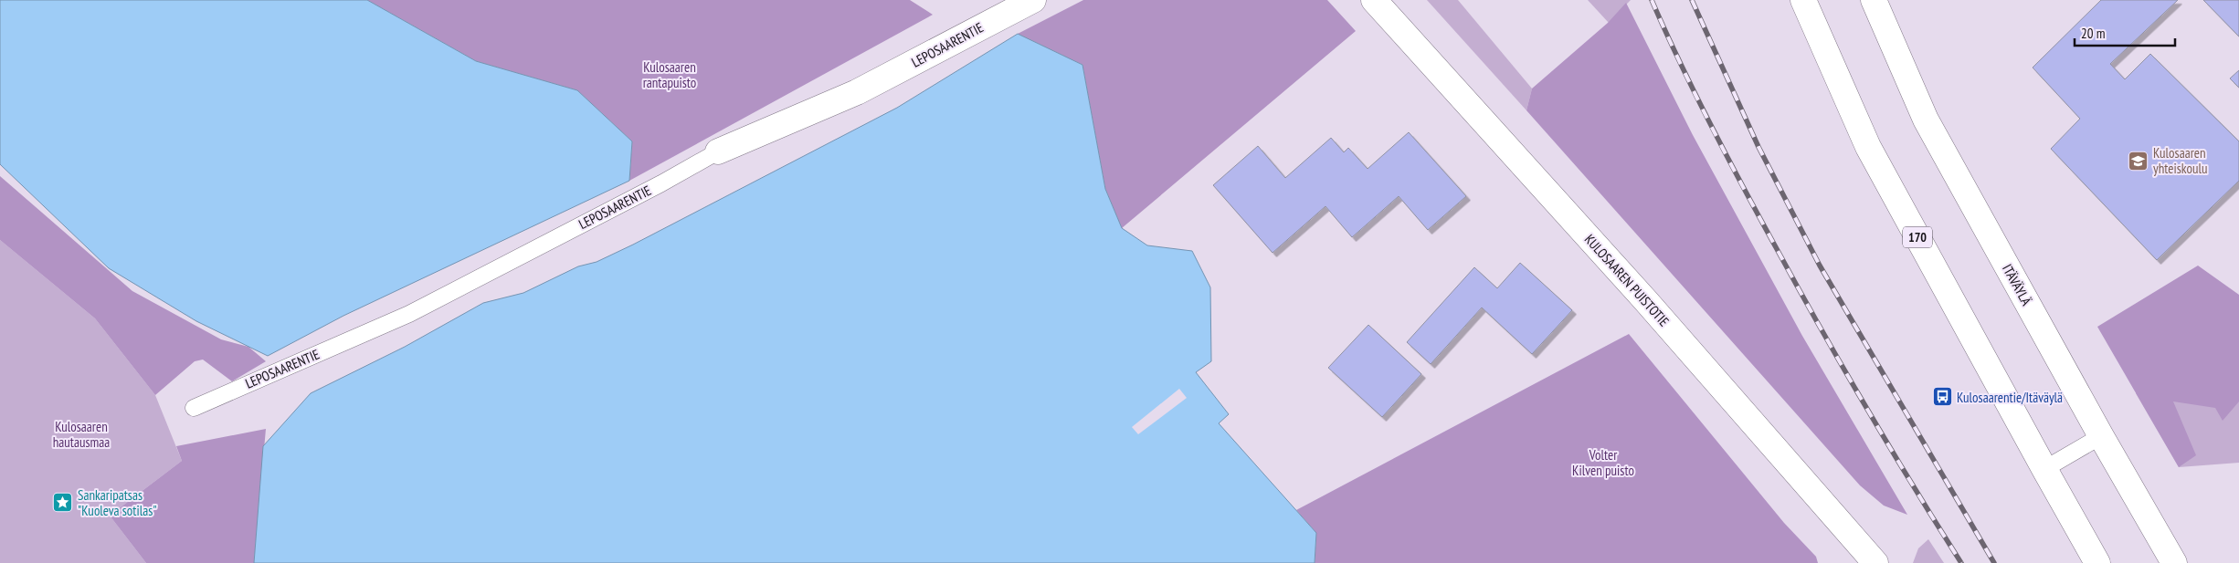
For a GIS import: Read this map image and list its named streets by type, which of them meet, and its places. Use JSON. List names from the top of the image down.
{
  "streets": {
    "main road": [
      "LEPOSAARENTIE",
      "170",
      "KULOSAAREN PUISTOTIE",
      "ITÄVÄYLÄ"
    ]
  },
  "parks": ["Kulosaaren rantapuisto", "Kulosaaren hautausmaa", "Volter Kilven puisto"],
  "places": {
    "school or university": ["Kulosaaren yhteiskoulu"],
    "bus stop": ["Kulosaarentie/Itäväylä"],
    "place": ["Sankaripatsas \"Kuoleva sotilas\""]
  },
  "scale_bar": "20 m"
}
